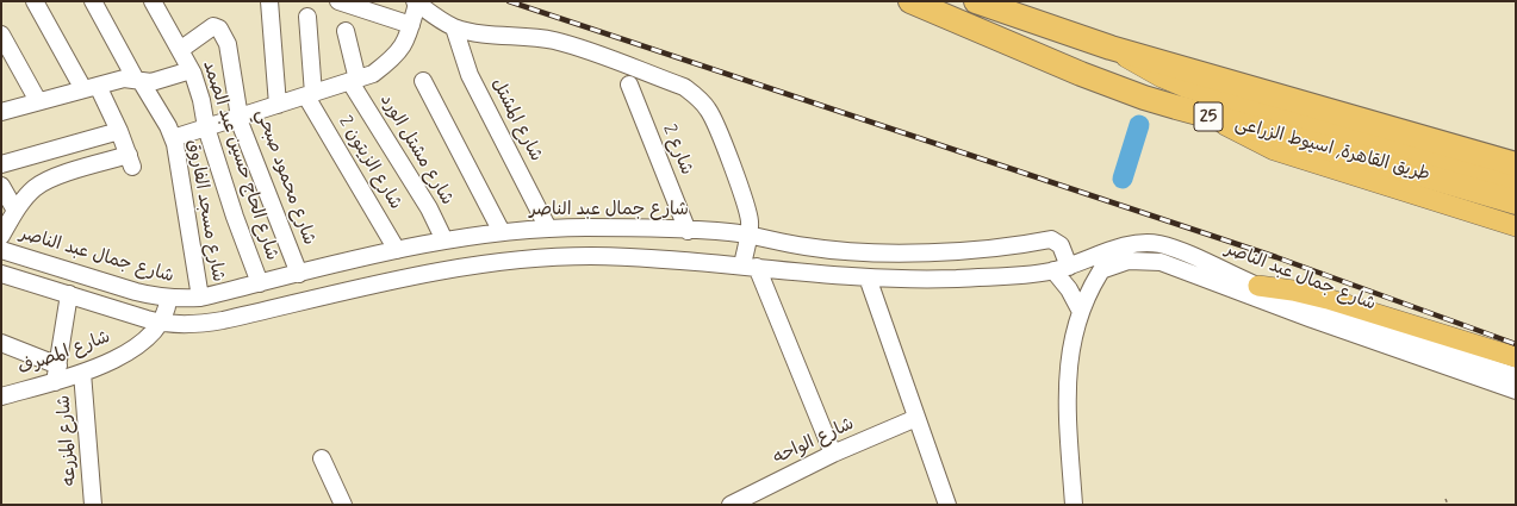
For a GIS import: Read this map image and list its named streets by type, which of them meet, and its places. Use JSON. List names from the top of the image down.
{
  "streets": {
    "highway": ["25", "طريق القاهرة, اسيوط الزراعى"],
    "street": [
      "شارع المشتل",
      "شارع مشتل الورد",
      "شارع 2",
      "شارع الحاج حسين عبد الصمد",
      "شارع الزيتون 2",
      "شارع محمود صبحي",
      "شارع مسجد الفاروق",
      "شارع جمال عبد الناصر",
      "شارع المصرف",
      "شارع المزرعه",
      "شارع الواحه"
    ]
  },
  "crossings": [
    ["شارع المشتل", "شارع جمال عبد الناصر"],
    ["شارع مشتل الورد", "شارع جمال عبد الناصر"],
    ["شارع 2", "شارع جمال عبد الناصر"],
    ["شارع الحاج حسين عبد الصمد", "شارع محمود صبحي"],
    ["شارع الحاج حسين عبد الصمد", "شارع جمال عبد الناصر"],
    ["شارع الزيتون 2", "شارع جمال عبد الناصر"],
    ["شارع محمود صبحي", "شارع جمال عبد الناصر"],
    ["شارع مسجد الفاروق", "شارع جمال عبد الناصر"],
    ["شارع جمال عبد الناصر", "شارع المصرف"],
    ["شارع المصرف", "شارع المزرعه"]
  ]
}
